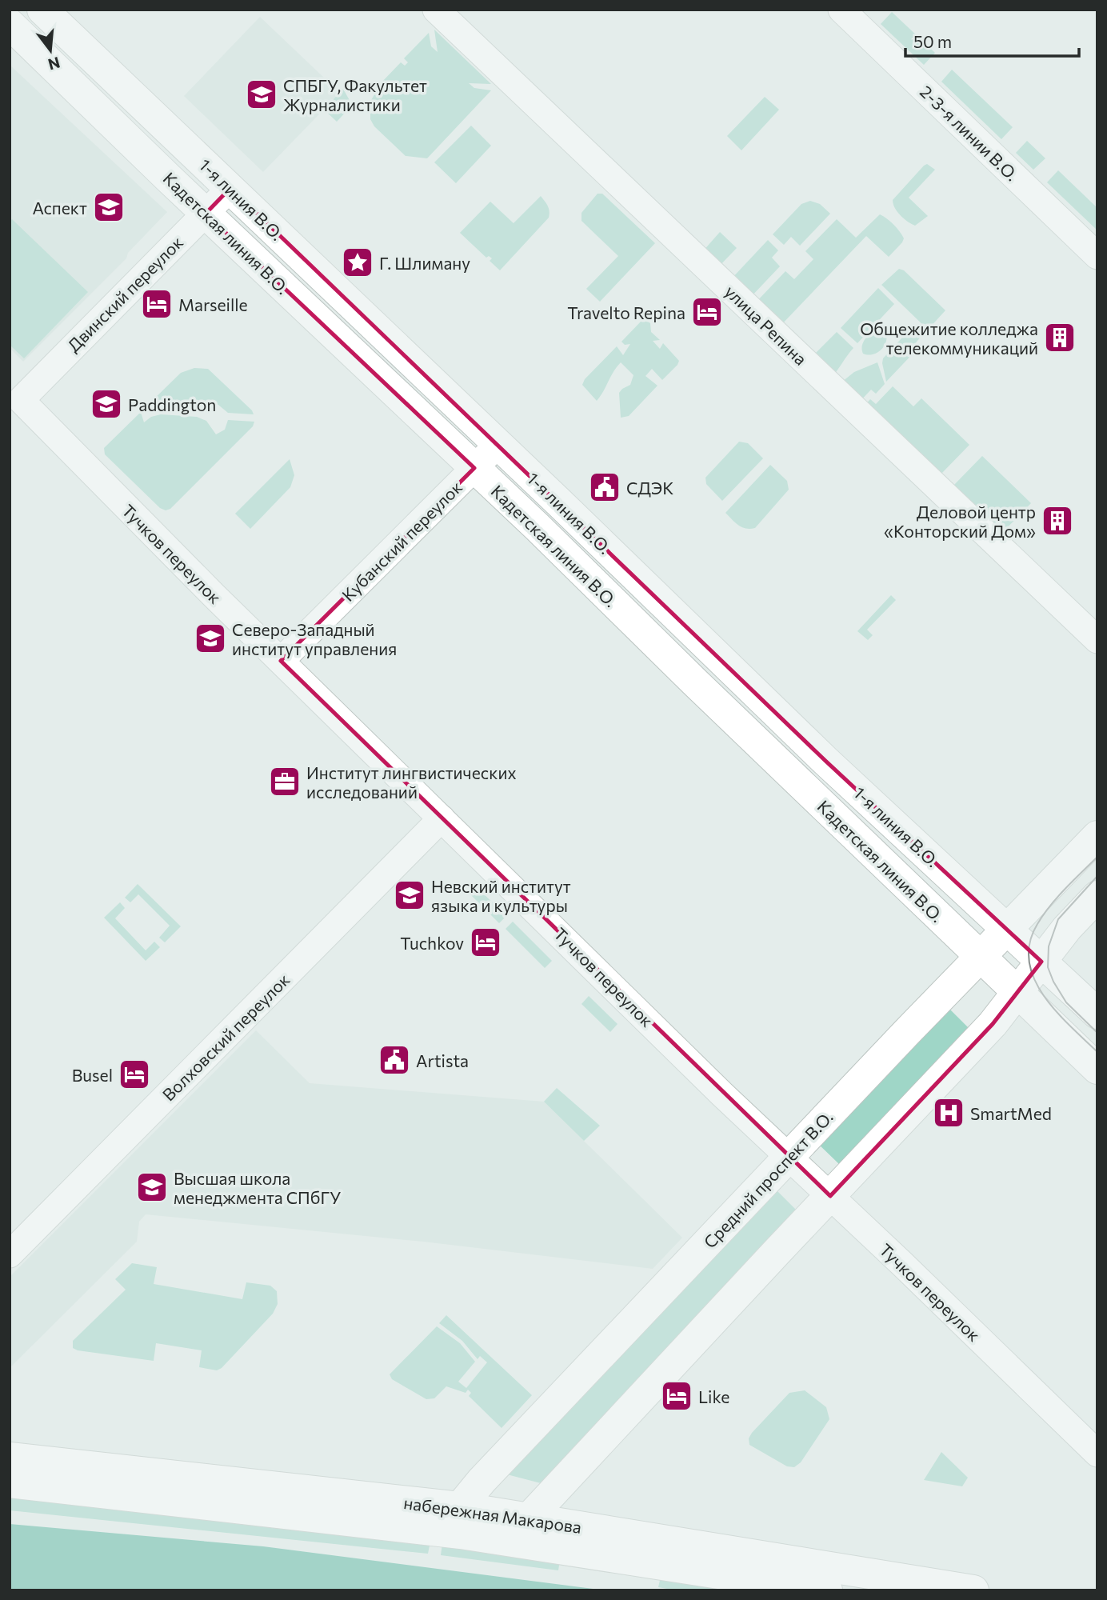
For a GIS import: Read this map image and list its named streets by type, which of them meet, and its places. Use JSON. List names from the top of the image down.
{
  "streets": {
    "main road": [
      "1-я линия В.О.",
      "Кадетская линия В.О.",
      "Средний проспект В.О.",
      "набережная Макарова"
    ],
    "street": [
      "2-3-я линии В.О.",
      "Двинский переулок",
      "улица Репина",
      "Кубанский переулок",
      "Тучков переулок",
      "Волховский переулок"
    ]
  },
  "crossings": [
    ["1-я линия В.О.", "Двинский переулок"],
    ["1-я линия В.О.", "Кубанский переулок"],
    ["1-я линия В.О.", "Средний проспект В.О."],
    ["Кадетская линия В.О.", "Двинский переулок"],
    ["Кадетская линия В.О.", "Кубанский переулок"],
    ["Кадетская линия В.О.", "Средний проспект В.О."],
    ["Двинский переулок", "Тучков переулок"],
    ["Кубанский переулок", "Тучков переулок"],
    ["Тучков переулок", "Волховский переулок"],
    ["Тучков переулок", "Средний проспект В.О."],
    ["Средний проспект В.О.", "набережная Макарова"]
  ],
  "places": {
    "school or university": [
      "СПБГУ, Факультет Журналистики",
      "Аспект",
      "Paddington",
      "Северо-Западный институт управления",
      "Невский институт языка и культуры",
      "Высшая школа менеджмента СПбГУ"
    ],
    "place": ["Г. Шлиману"],
    "hotel": [
      "Marseille",
      "Travelto Repina",
      "Tuchkov",
      "Busel",
      "Like"
    ],
    "building": ["Общежитие колледжа телекоммуникаций", "Деловой центр «Конторский Дом»"],
    "public building": ["СДЭК", "Artista"],
    "office": ["Институт лингвистических исследований"],
    "hospital": ["SmartMed"]
  },
  "scale_bar": "50 m",
  "north": "bottom"
}
